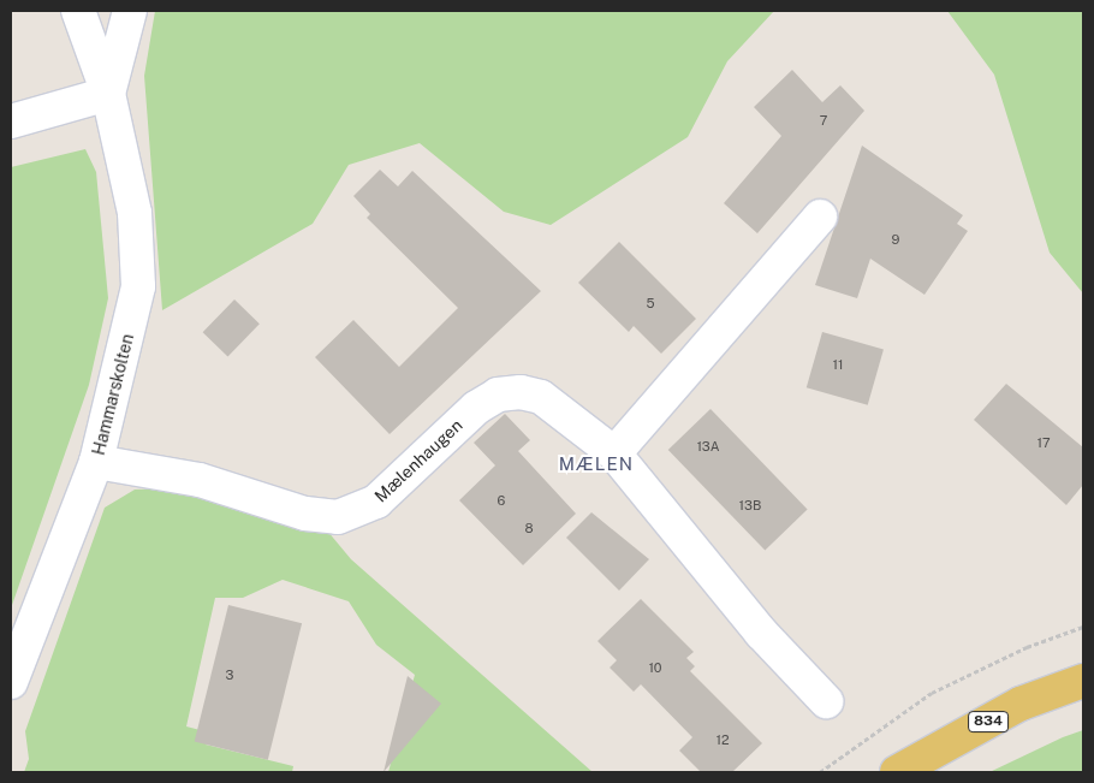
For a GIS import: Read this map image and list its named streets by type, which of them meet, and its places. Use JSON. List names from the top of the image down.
{
  "streets": {
    "main road": ["834"],
    "street": ["Hammarskolten", "Mælenhaugen"]
  },
  "crossings": [
    ["Hammarskolten", "Mælenhaugen"]
  ],
  "districts": ["MÆLEN"],
  "house_numbers": [
    "7",
    "9",
    "5",
    "11",
    "17",
    "13A",
    "6",
    "13B",
    "8",
    "10",
    "3",
    "12"
  ]
}
